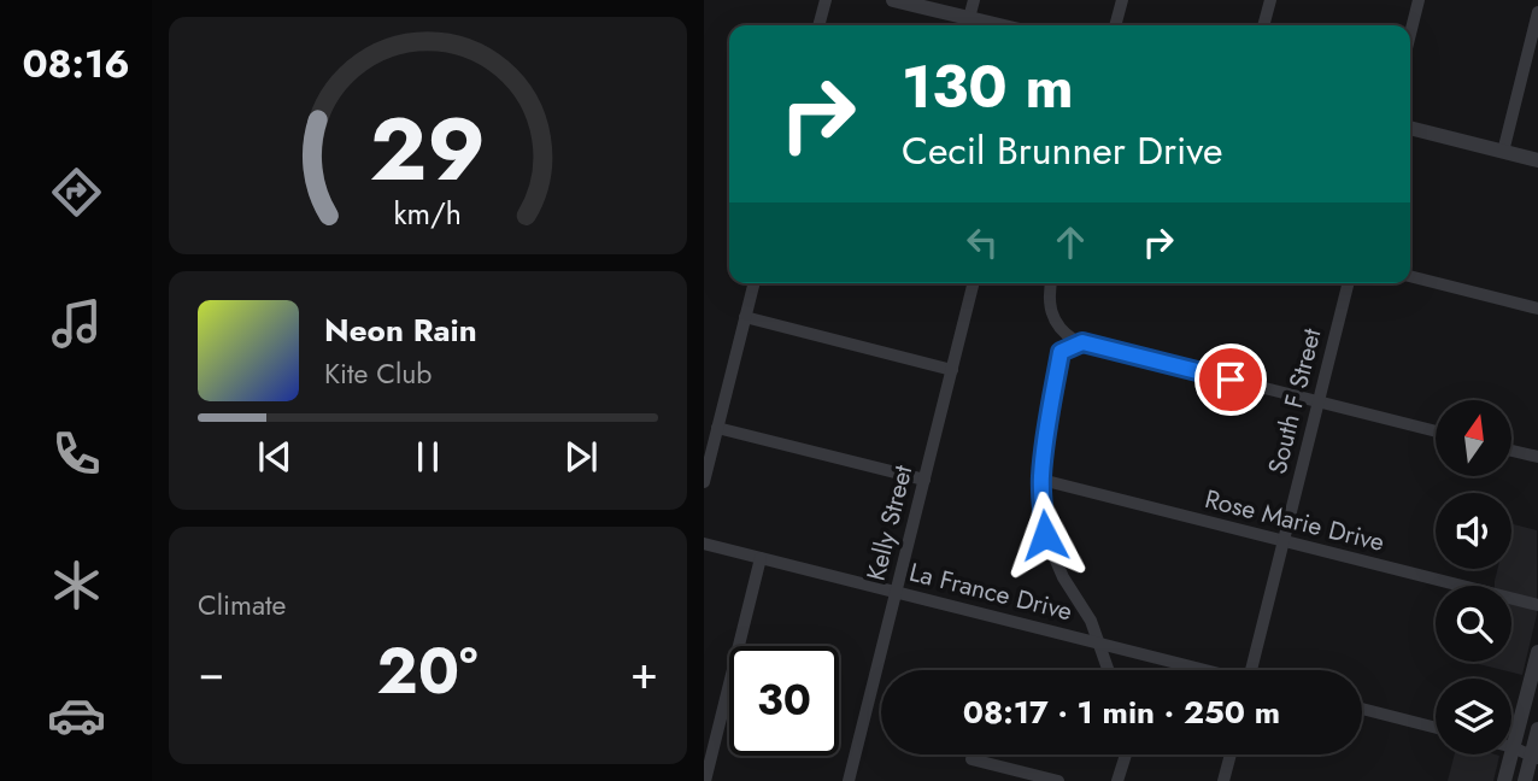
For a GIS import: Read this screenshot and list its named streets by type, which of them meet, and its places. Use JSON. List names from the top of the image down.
{
  "streets": {
    "street": [
      "South F Street",
      "Rose Marie Drive",
      "Kelly Street",
      "La France Drive"
    ]
  },
  "crossings": [
    ["South F Street", "Rose Marie Drive"],
    ["Kelly Street", "La France Drive"]
  ],
  "north": "top",
  "page": {
    "tabs": "08:16",
    "turn": ["130 m", "Cecil Brunner Drive"],
    "song": ["Neon Rain", "Kite Club"],
    "tile": "Climate",
    "heat": ["−", "20°", "+"],
    "limit": "30",
    "trip": "08:17 · 1 min · 250 m",
    "gauge": ["29", "km/h"]
  }
}
